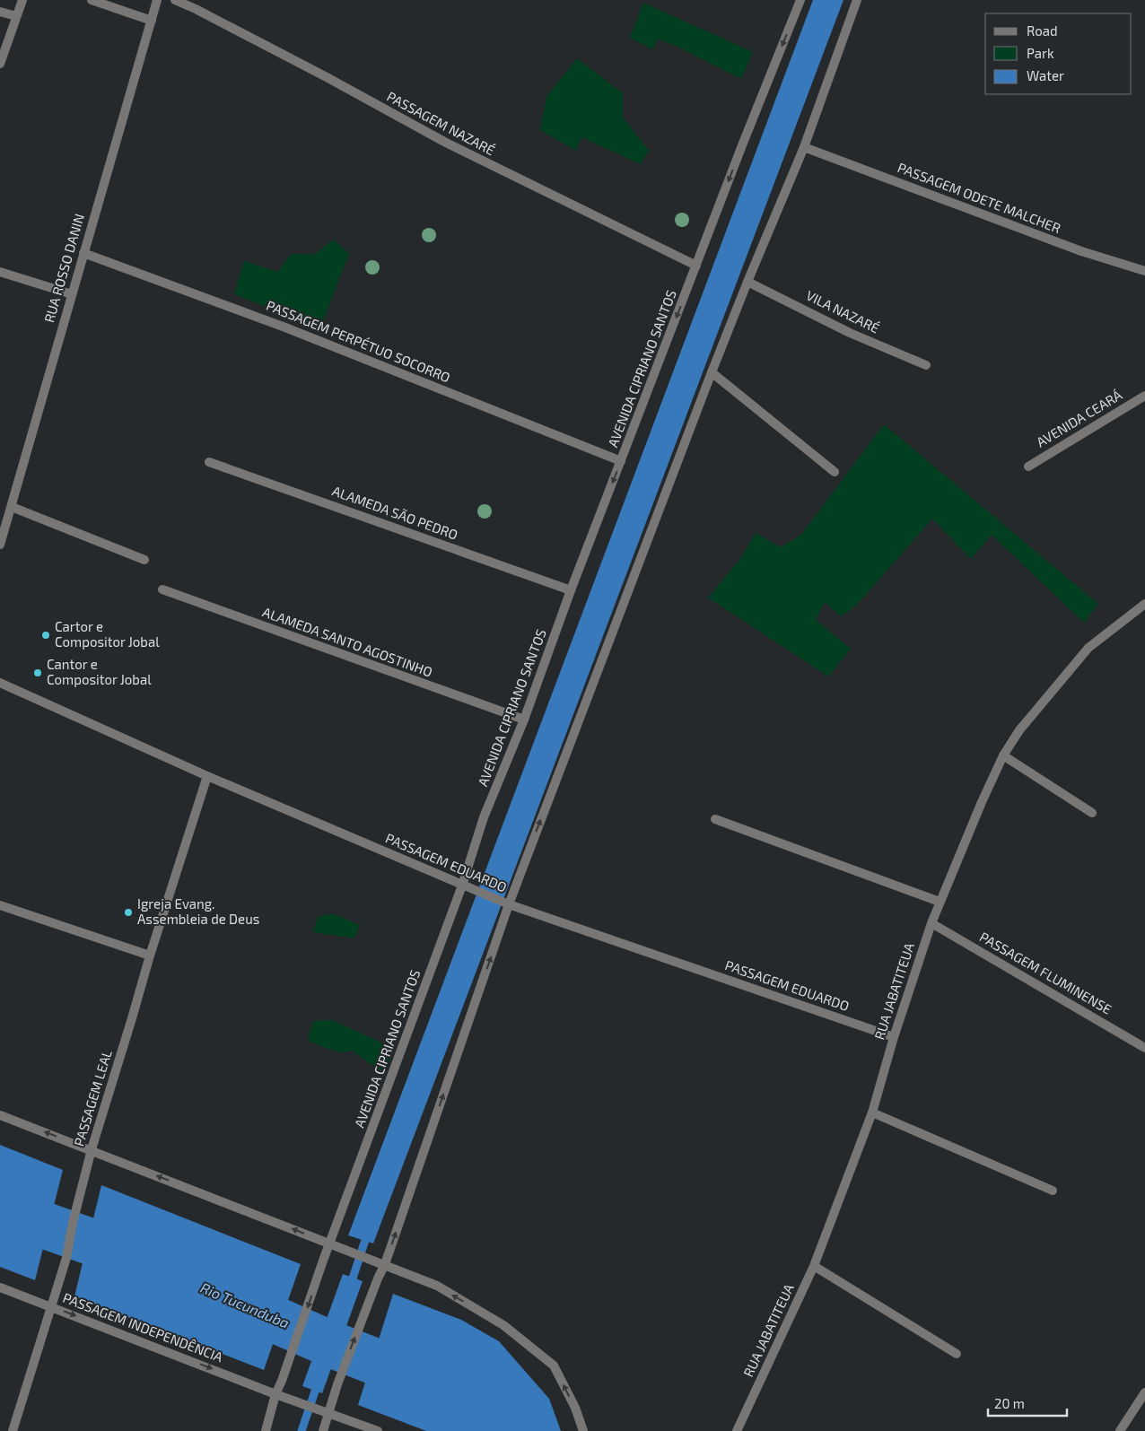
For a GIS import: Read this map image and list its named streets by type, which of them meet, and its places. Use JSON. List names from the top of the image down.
{
  "streets": {
    "street": [
      "PASSAGEM NAZARÉ",
      "PASSAGEM ODETE MALCHER",
      "RUA ROSSO DANIN",
      "VILA NAZARÉ",
      "PASSAGEM PERPÉTUO SOCORRO",
      "AVENIDA CIPRIANO SANTOS",
      "AVENIDA CEARÁ",
      "ALAMEDA SÃO PEDRO",
      "ALAMEDA SANTO AGOSTINHO",
      "PASSAGEM EDUARDO",
      "PASSAGEM FLUMINENSE",
      "RUA JABATITEUA",
      "PASSAGEM LEAL",
      "PASSAGEM INDEPENDÊNCIA"
    ]
  },
  "crossings": [
    ["PASSAGEM NAZARÉ", "AVENIDA CIPRIANO SANTOS"],
    ["RUA ROSSO DANIN", "PASSAGEM PERPÉTUO SOCORRO"],
    ["PASSAGEM PERPÉTUO SOCORRO", "AVENIDA CIPRIANO SANTOS"],
    ["AVENIDA CIPRIANO SANTOS", "ALAMEDA SÃO PEDRO"],
    ["AVENIDA CIPRIANO SANTOS", "ALAMEDA SANTO AGOSTINHO"],
    ["AVENIDA CIPRIANO SANTOS", "PASSAGEM EDUARDO"],
    ["AVENIDA CIPRIANO SANTOS", "PASSAGEM INDEPENDÊNCIA"],
    ["PASSAGEM EDUARDO", "RUA JABATITEUA"],
    ["PASSAGEM EDUARDO", "PASSAGEM LEAL"],
    ["PASSAGEM FLUMINENSE", "RUA JABATITEUA"],
    ["PASSAGEM LEAL", "PASSAGEM INDEPENDÊNCIA"]
  ],
  "one_way": ["PASSAGEM INDEPENDÊNCIA"],
  "water": ["Rio Tucunduba"],
  "places": ["Cartor e Compositor Jobal", "Cantor e Compositor Jobal", "Igreja Evang. Assembleia de Deus"],
  "legend": ["Road", "Park", "Water"],
  "scale_bar": "20 m"
}
